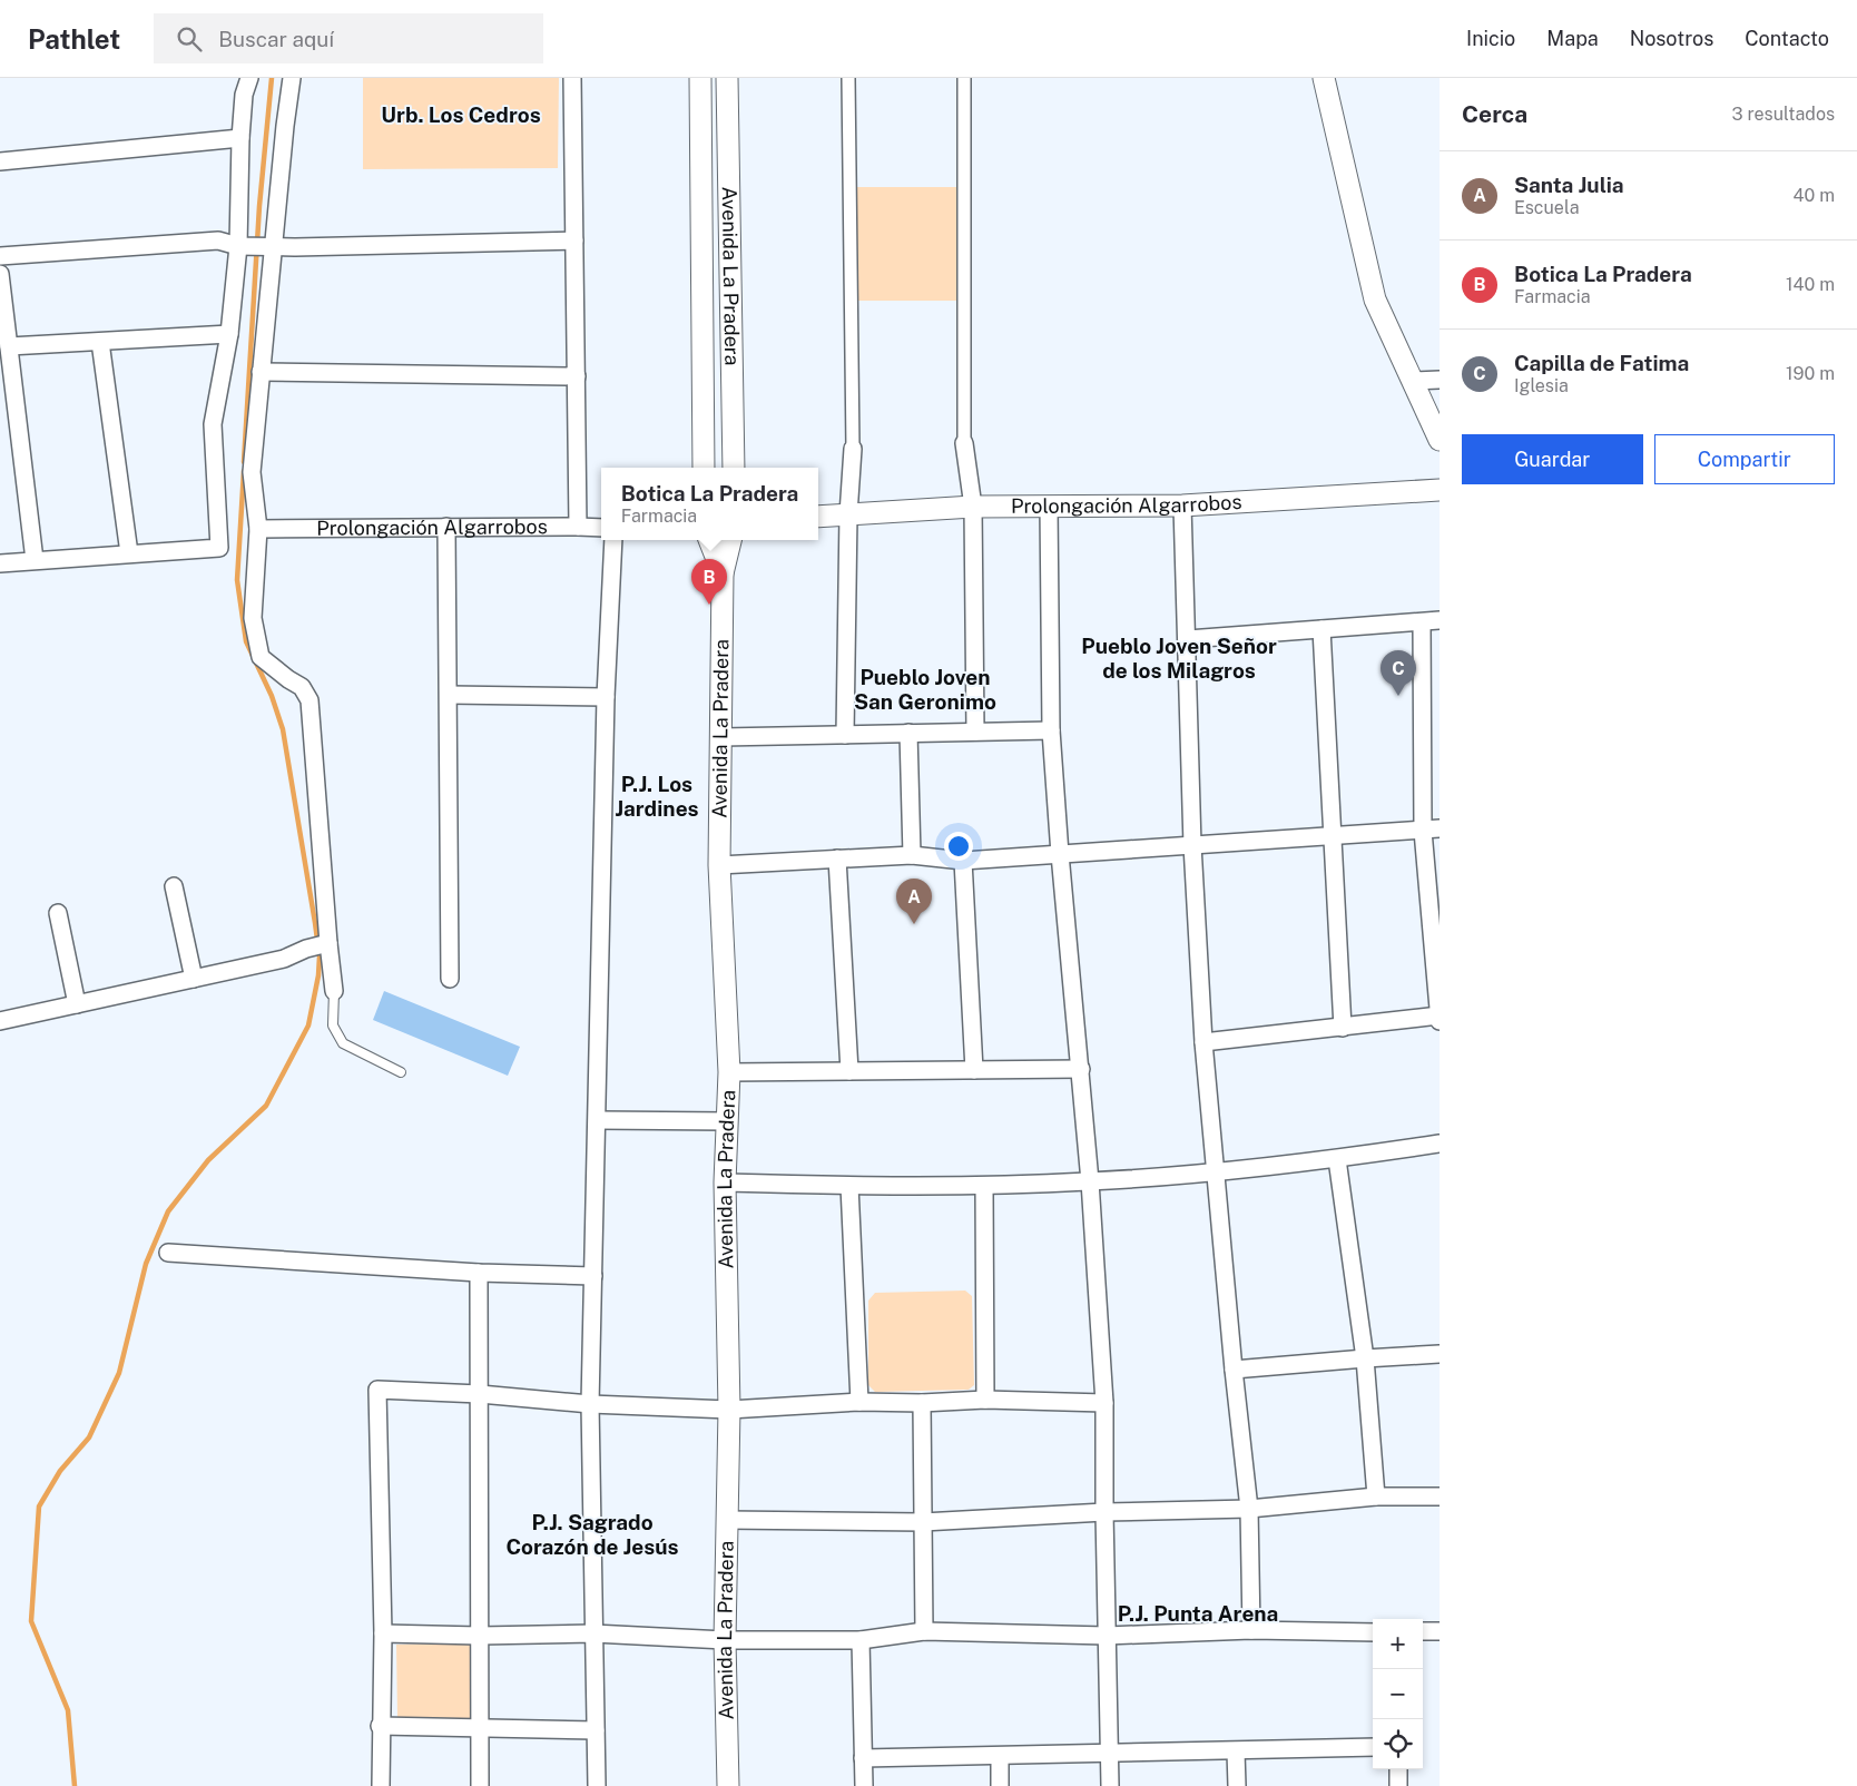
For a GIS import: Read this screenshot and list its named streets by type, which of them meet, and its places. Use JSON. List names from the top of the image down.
{
  "streets": {
    "street": ["Avenida La Pradera", "Prolongación Algarrobos"]
  },
  "districts": [
    "Urb. Los Cedros",
    "Pueblo Joven Señor de los Milagros",
    "Pueblo Joven San Geronimo",
    "P.J. Los Jardines",
    "P.J. Sagrado Corazón de Jesús",
    "P.J. Punta Arena"
  ],
  "page": {
    "header": "Pathlet",
    "search": "Buscar aquí",
    "nav": [
      "Inicio",
      "Mapa",
      "Nosotros",
      "Contacto"
    ],
    "heading": ["Cerca", "3 resultados"],
    "list": [
      {
        "mark": "A",
        "name": "Santa Julia",
        "note": "Escuela",
        "value": "40 m"
      },
      {
        "mark": "B",
        "name": "Botica La Pradera",
        "note": "Farmacia",
        "value": "140 m"
      },
      {
        "mark": "C",
        "name": "Capilla de Fatima",
        "note": "Iglesia",
        "value": "190 m"
      }
    ],
    "buttons": ["Guardar", "Compartir"],
    "popup": ["Botica La Pradera", "Farmacia"],
    "pins": ["B", "C", "A"],
    "map_buttons": ["+", "−"]
  }
}
